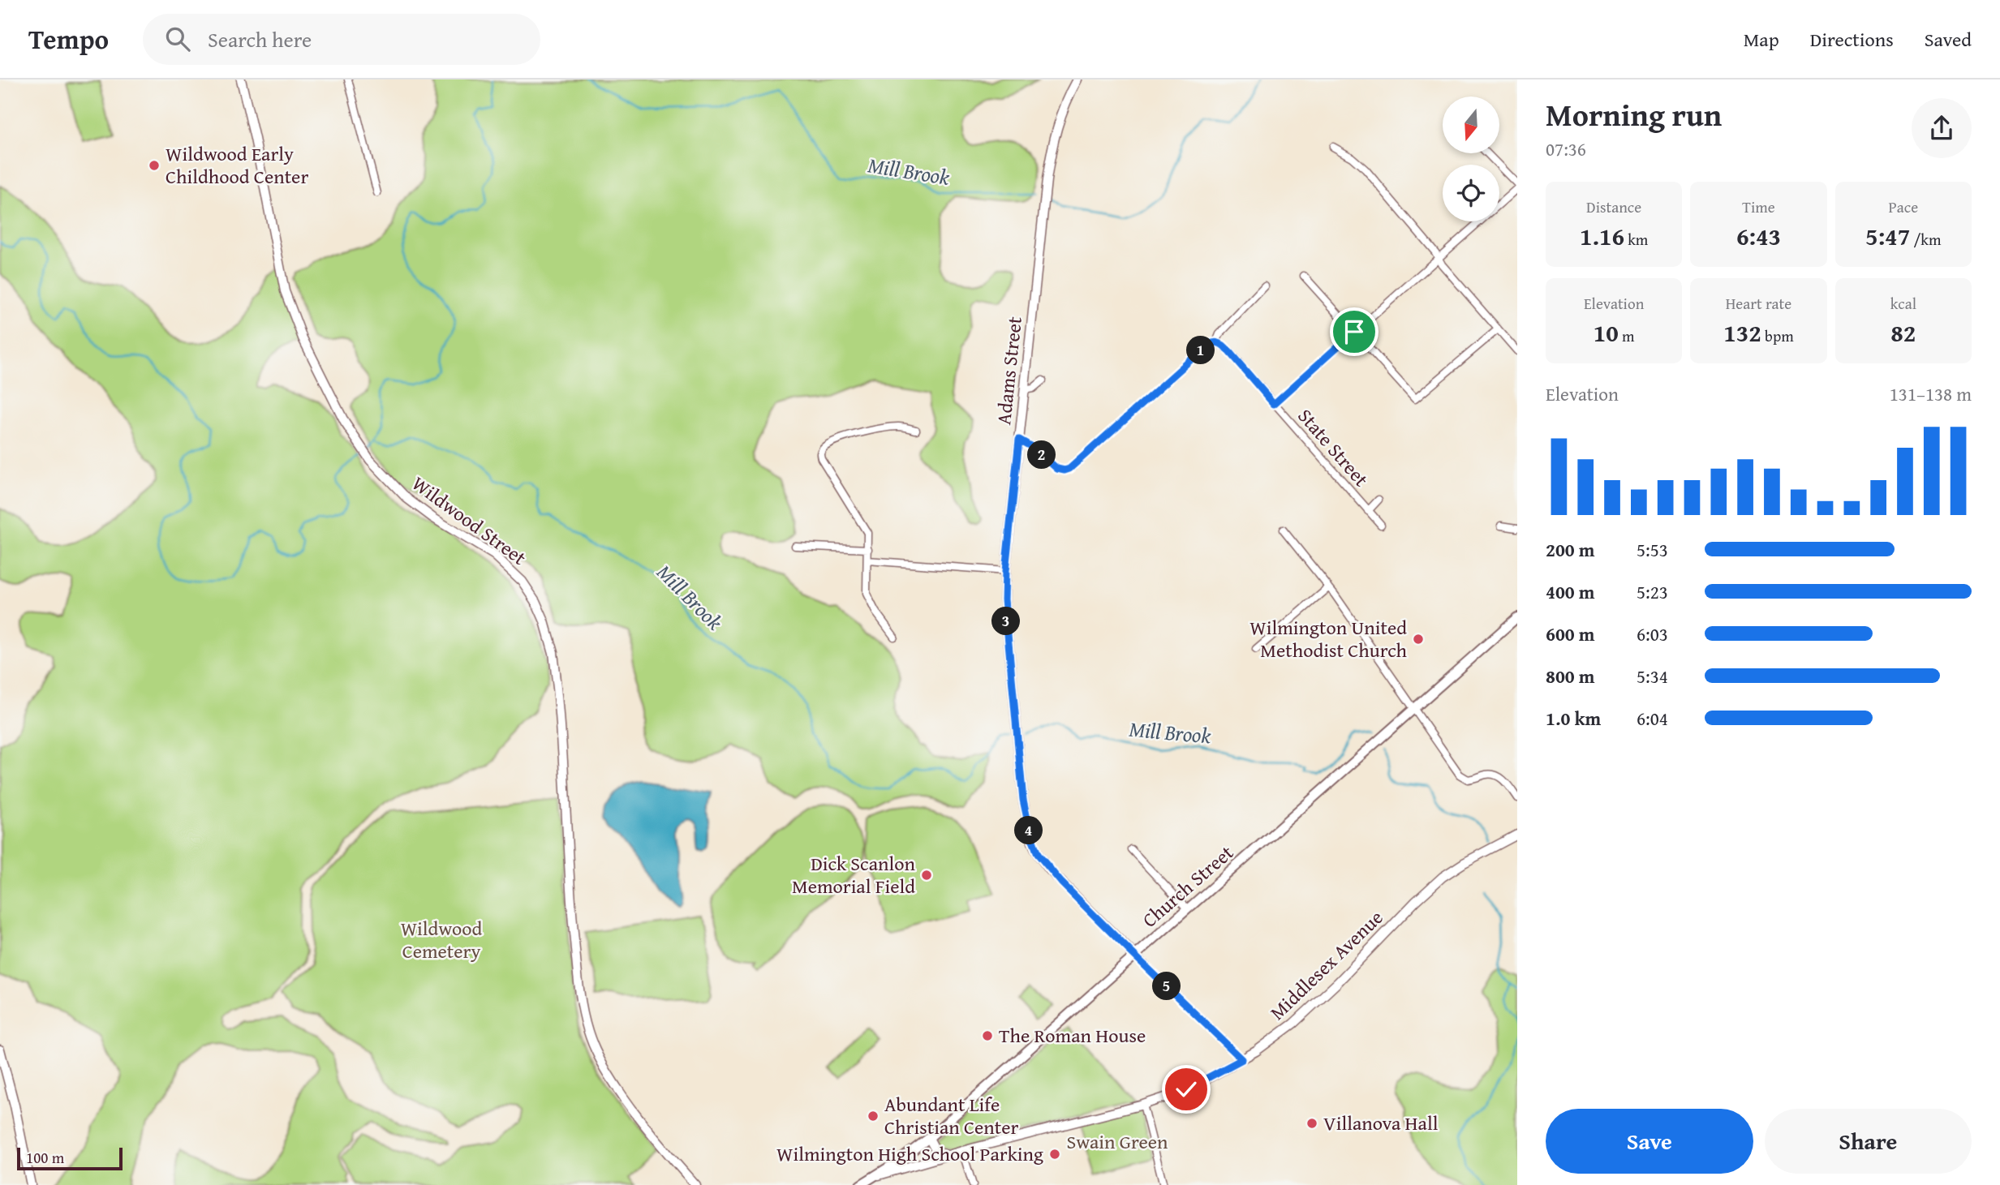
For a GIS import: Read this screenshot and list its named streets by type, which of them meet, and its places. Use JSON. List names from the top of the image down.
{
  "streets": {
    "main road": ["Church Street", "Middlesex Avenue"],
    "street": ["Adams Street", "State Street", "Wildwood Street"]
  },
  "crossings": [
    ["Adams Street", "Church Street"],
    ["Adams Street", "Middlesex Avenue"],
    ["Church Street", "Middlesex Avenue"]
  ],
  "water": ["Mill Brook"],
  "parks": ["Wildwood Cemetery", "Swain Green"],
  "places": [
    "Wildwood Early Childhood Center",
    "Wilmington United Methodist Church",
    "Dick Scanlon Memorial Field",
    "The Roman House",
    "Abundant Life Christian Center",
    "Villanova Hall",
    "Wilmington High School Parking"
  ],
  "scale_bar": "100 m",
  "north": "bottom",
  "page": {
    "header": "Tempo",
    "search": "Search here",
    "nav": ["Map", "Directions", "Saved"],
    "heading": ["Morning run", "07:36"],
    "stats": [
      ["Distance", "1.16 km"],
      ["Time", "6:43"],
      ["Pace", "5:47 /km"],
      ["Elevation", "10 m"],
      ["Heart rate", "132 bpm"],
      ["kcal", "82"]
    ],
    "pins": [
      "1",
      "2",
      "3",
      "4",
      "5"
    ],
    "chart": ["Elevation", "131–138 m"],
    "list": [
      {
        "name": "200 m",
        "note": "5:53"
      },
      {
        "name": "400 m",
        "note": "5:23"
      },
      {
        "name": "600 m",
        "note": "6:03"
      },
      {
        "name": "800 m",
        "note": "5:34"
      },
      {
        "name": "1.0 km",
        "note": "6:04"
      }
    ],
    "buttons": ["Save", "Share"],
    "scale": "100 m"
  }
}
